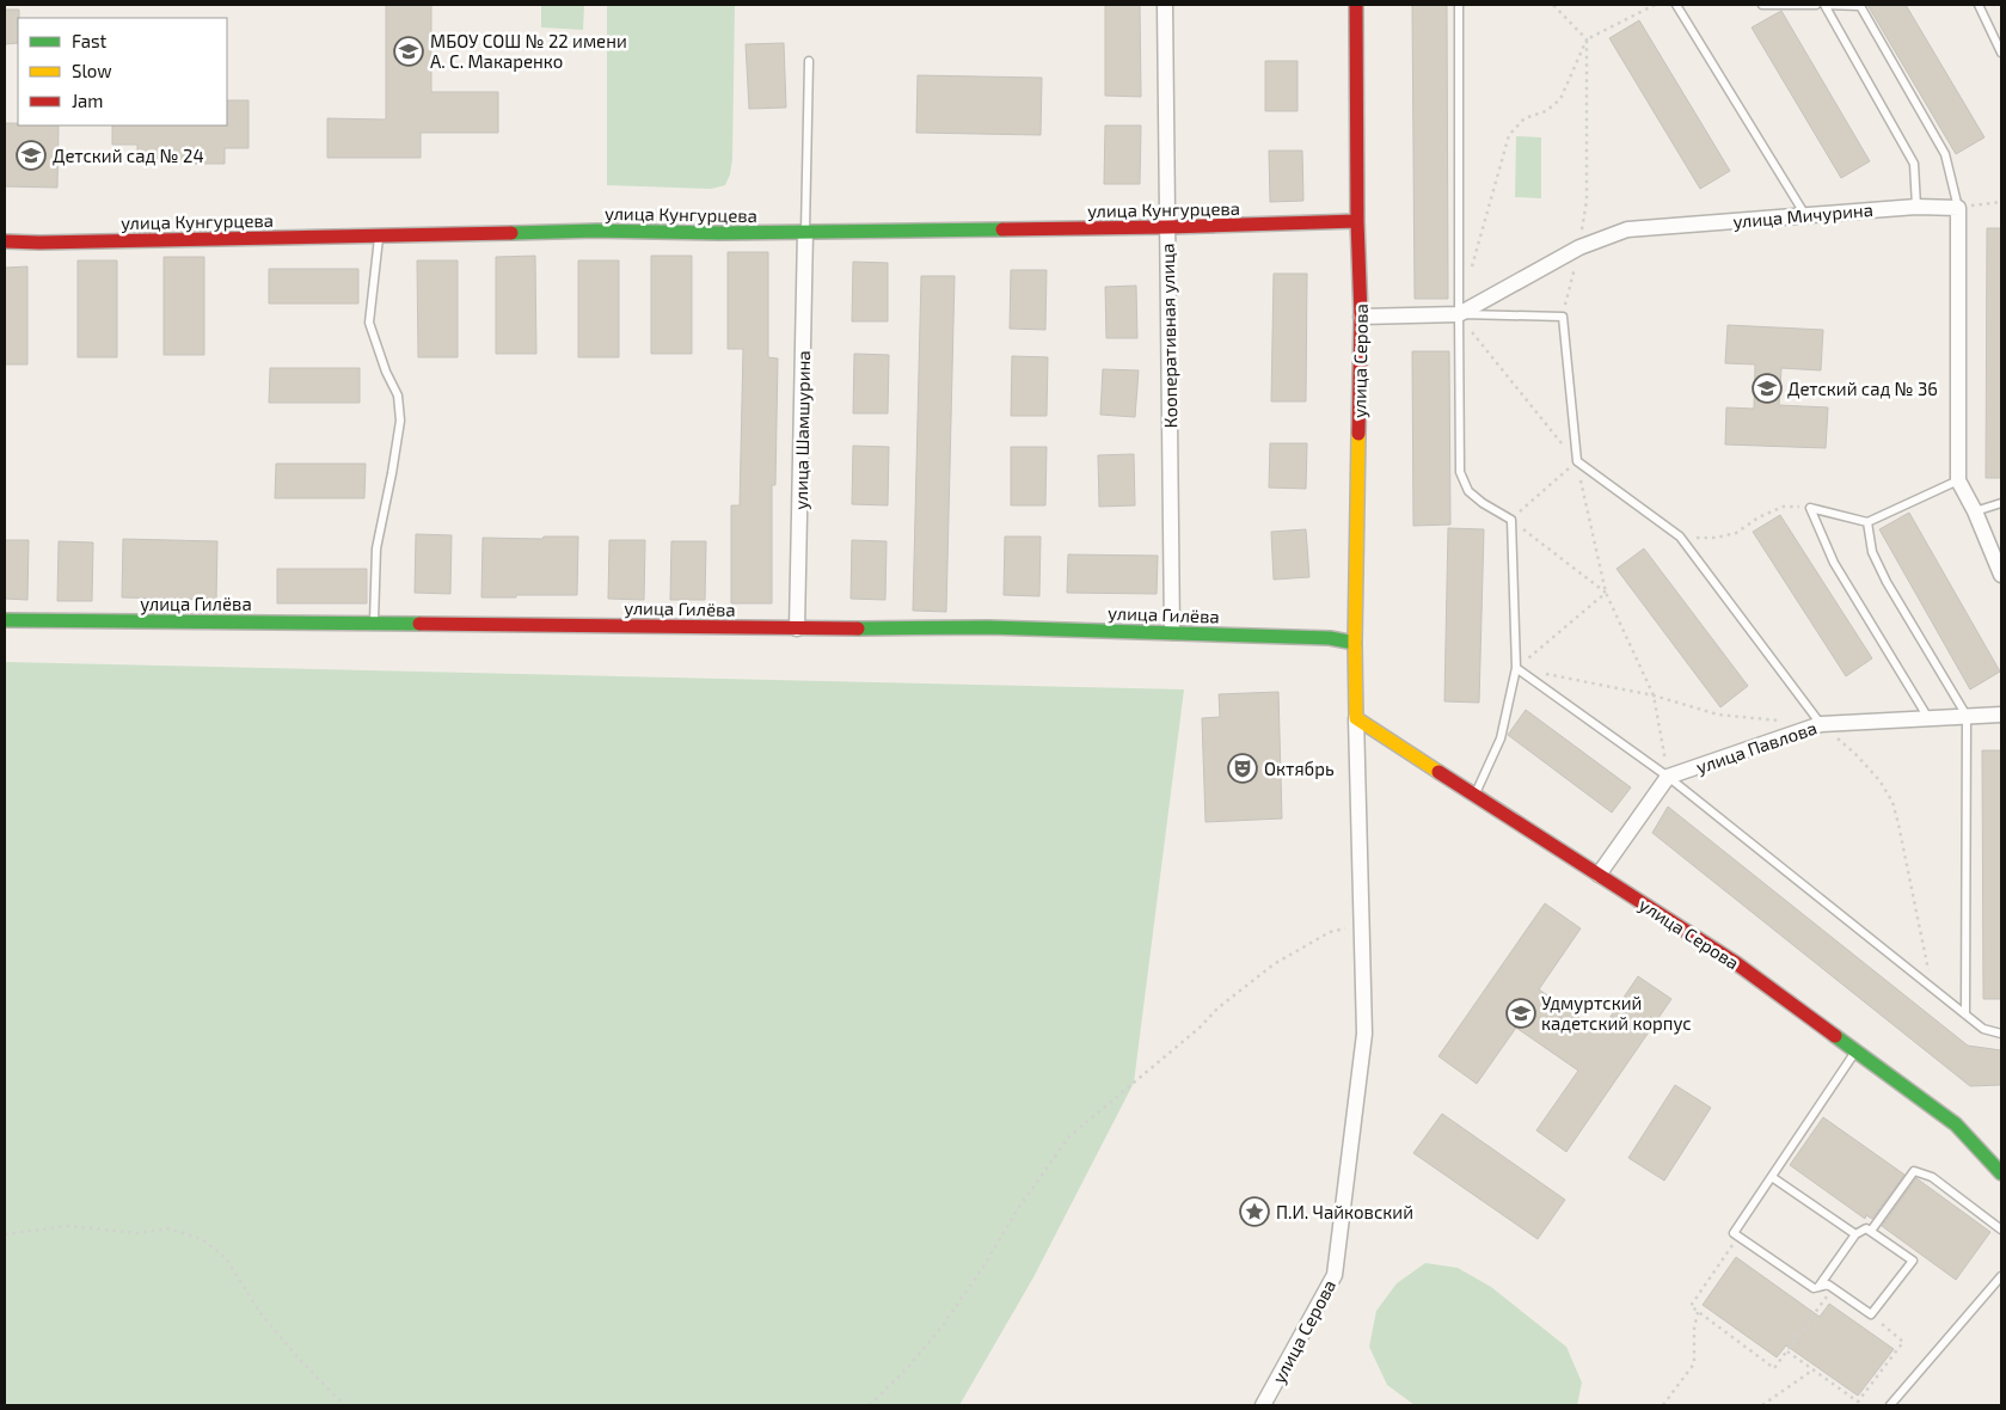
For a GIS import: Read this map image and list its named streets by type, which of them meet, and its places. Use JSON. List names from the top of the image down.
{
  "streets": {
    "street": [
      "улица Кунгурцева",
      "улица Мичурина",
      "Кооперативная улица",
      "улица Серова",
      "улица Шамшурина",
      "улица Гилёва",
      "улица Павлова"
    ]
  },
  "crossings": [
    ["улица Кунгурцева", "Кооперативная улица"],
    ["улица Кунгурцева", "улица Серова"],
    ["улица Кунгурцева", "улица Шамшурина"],
    ["улица Мичурина", "улица Серова"],
    ["Кооперативная улица", "улица Гилёва"],
    ["улица Серова", "улица Гилёва"],
    ["улица Шамшурина", "улица Гилёва"]
  ],
  "places": {
    "school or university": [
      "МБОУ СОШ № 22 имени А. С. Макаренко",
      "Детский сад № 24",
      "Детский сад № 36",
      "Удмуртский кадетский корпус"
    ],
    "theatre": ["Октябрь"],
    "place": ["П.И. Чайковский"]
  },
  "legend": ["Fast", "Slow", "Jam"]
}
